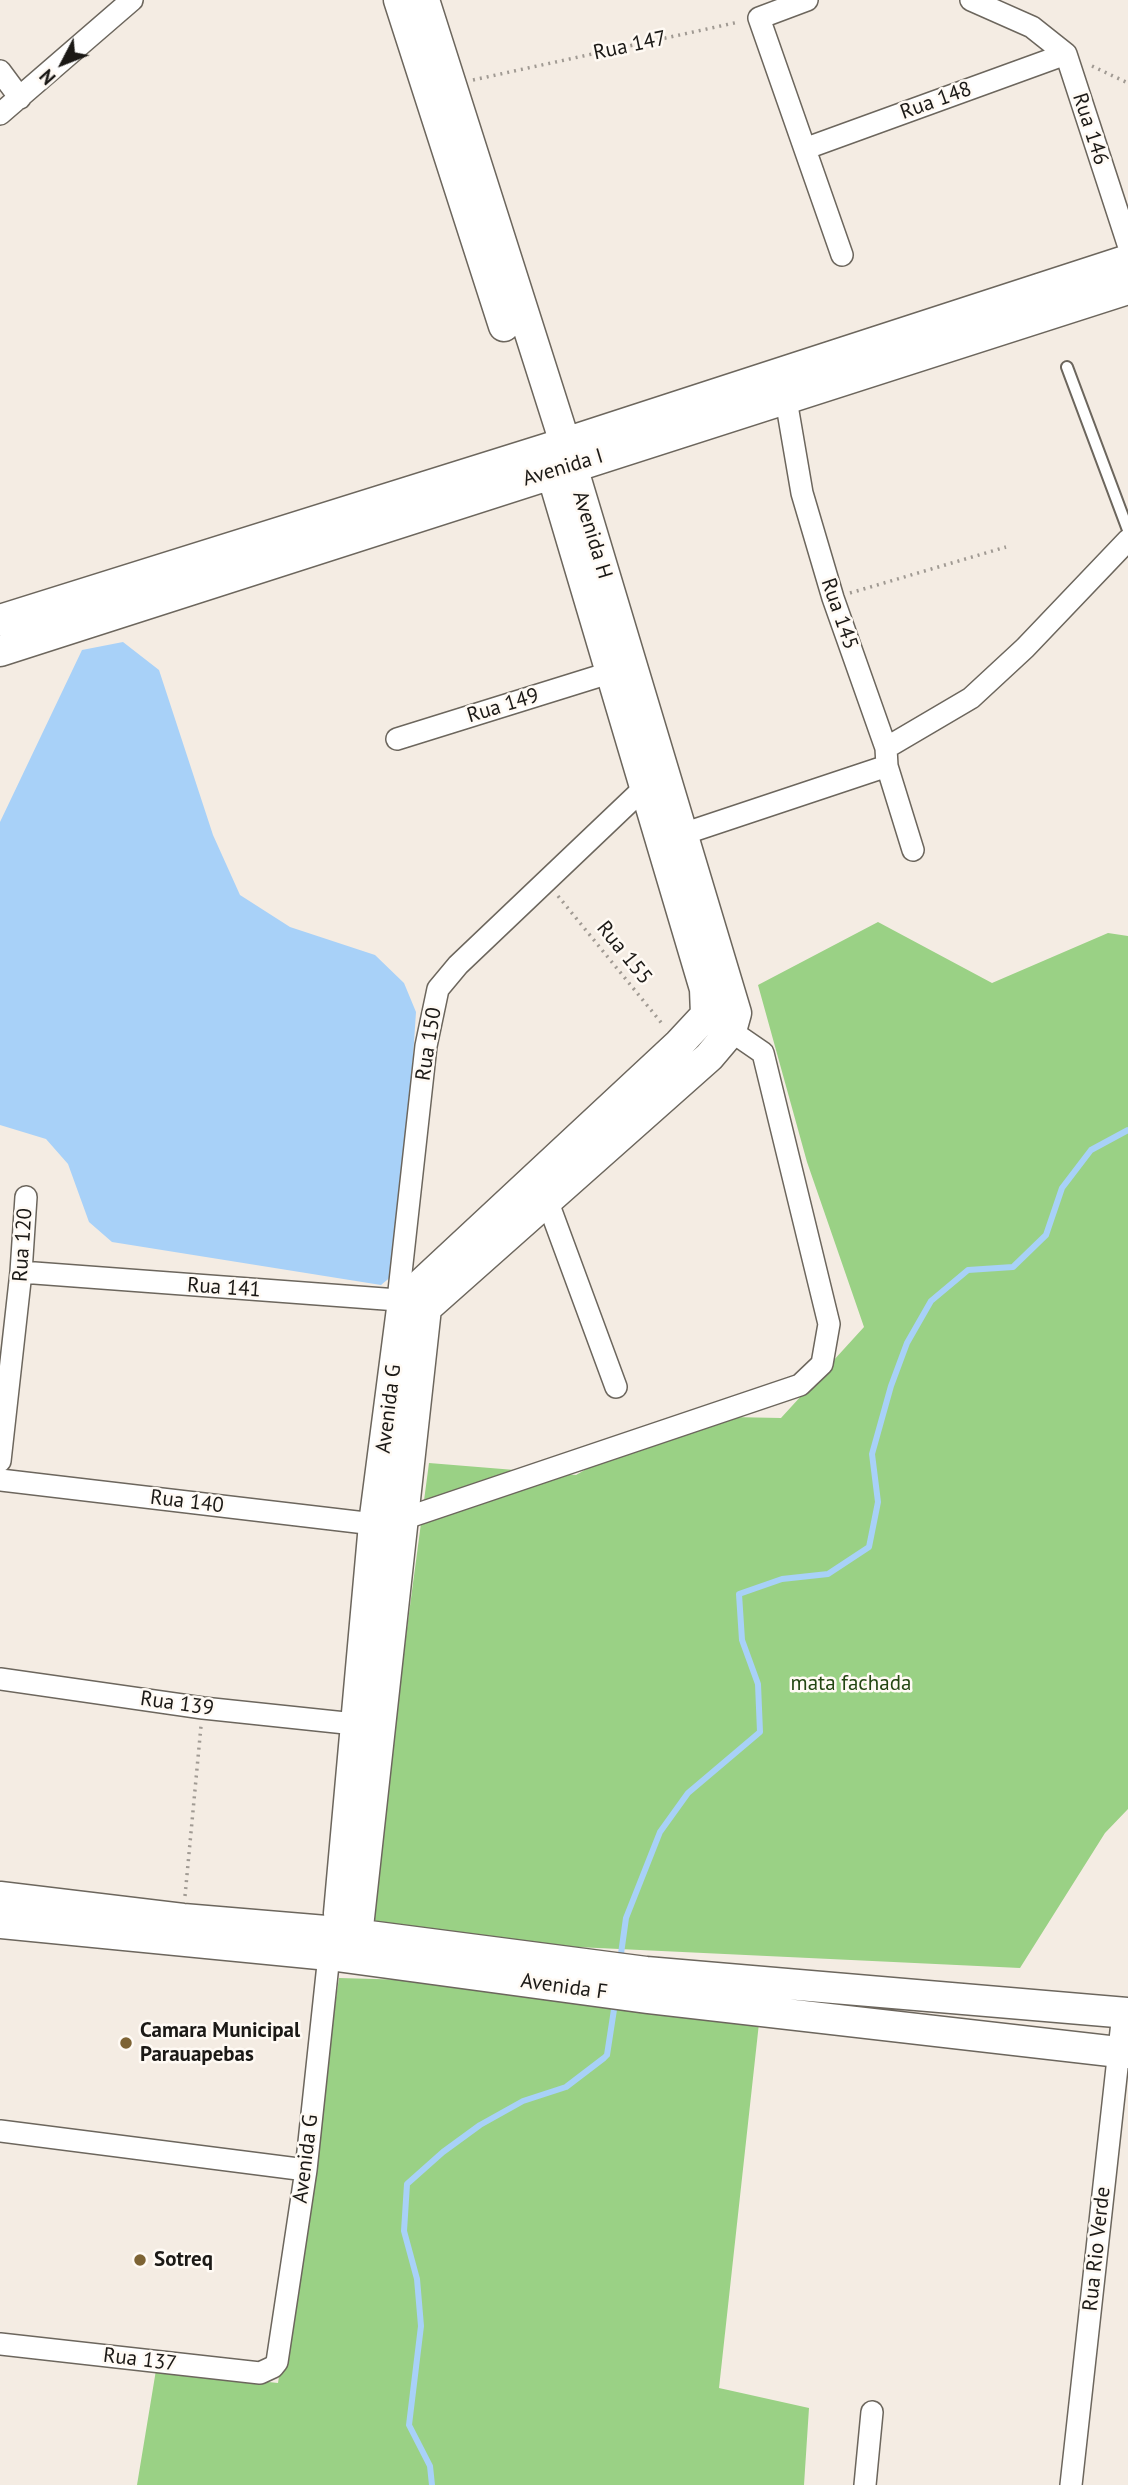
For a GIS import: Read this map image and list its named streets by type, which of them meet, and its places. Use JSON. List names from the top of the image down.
{
  "streets": {
    "street": [
      "Rua 148",
      "Rua 146",
      "Avenida I",
      "Avenida H",
      "Rua 145",
      "Rua 149",
      "Rua 150",
      "Rua 120",
      "Rua 141",
      "Avenida G",
      "Rua 140",
      "Rua 139",
      "Avenida F",
      "Rua Rio Verde",
      "Rua 137"
    ],
    "path": ["Rua 147", "Rua 155"]
  },
  "crossings": [
    ["Rua 147", "Avenida H"],
    ["Rua 148", "Rua 146"],
    ["Avenida I", "Avenida H"],
    ["Avenida I", "Rua 145"],
    ["Avenida H", "Rua 149"],
    ["Avenida H", "Rua 150"],
    ["Rua 155", "Rua 150"],
    ["Rua 150", "Rua 141"],
    ["Rua 150", "Avenida G"],
    ["Rua 120", "Rua 141"],
    ["Rua 141", "Avenida G"],
    ["Avenida G", "Rua 140"],
    ["Avenida G", "Rua 139"],
    ["Avenida G", "Avenida F"],
    ["Avenida G", "Rua 137"],
    ["Avenida F", "Rua Rio Verde"]
  ],
  "parks": ["mata fachada"],
  "places": ["Camara Municipal Parauapebas", "Sotreq"],
  "north": "bottom left"
}
